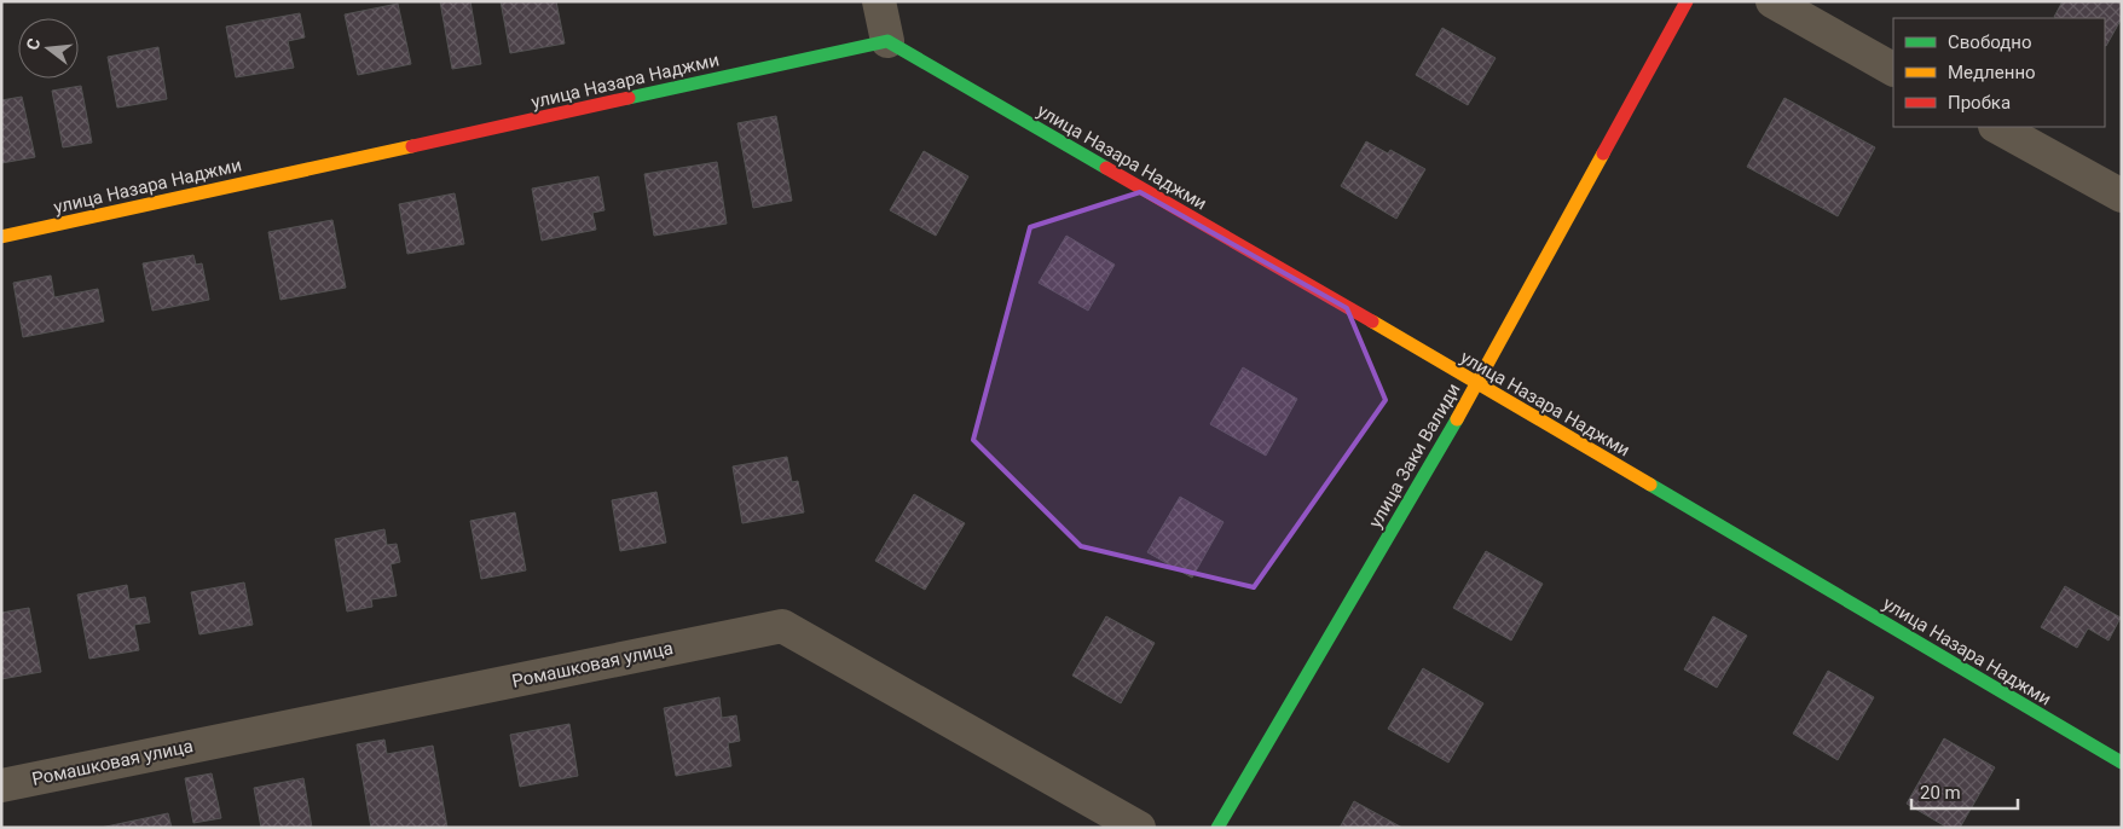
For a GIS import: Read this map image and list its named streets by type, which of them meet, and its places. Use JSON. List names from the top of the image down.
{
  "streets": {
    "street": ["улица Назара Наджми", "улица Заки Валиди", "Ромашковая улица"]
  },
  "crossings": [
    ["улица Назара Наджми", "улица Заки Валиди"]
  ],
  "legend": ["Свободно", "Медленно", "Пробка"],
  "scale_bar": "20 m",
  "north": "left"
}
